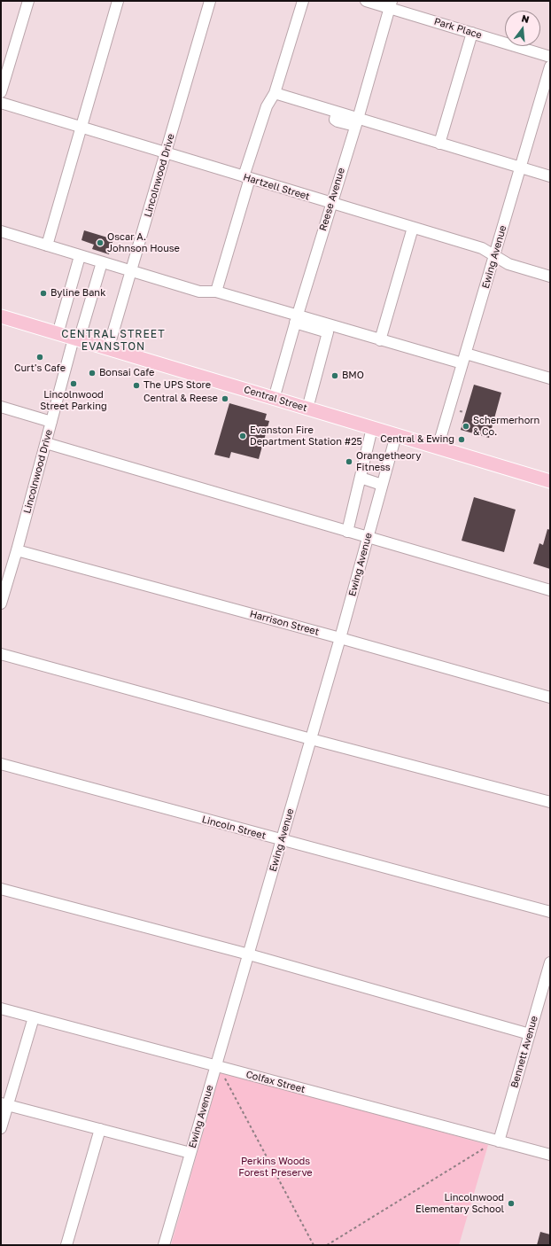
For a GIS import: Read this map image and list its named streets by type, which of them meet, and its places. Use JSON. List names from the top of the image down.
{
  "streets": {
    "main road": ["Central Street"],
    "street": [
      "Park Place",
      "Lincolnwood Drive",
      "Hartzell Street",
      "Reese Avenue",
      "Ewing Avenue",
      "Harrison Street",
      "Lincoln Street",
      "Bennett Avenue",
      "Colfax Street"
    ]
  },
  "crossings": [
    ["Park Place", "Reese Avenue"],
    ["Lincolnwood Drive", "Hartzell Street"],
    ["Lincolnwood Drive", "Central Street"],
    ["Lincolnwood Drive", "Harrison Street"],
    ["Hartzell Street", "Reese Avenue"],
    ["Hartzell Street", "Ewing Avenue"],
    ["Reese Avenue", "Central Street"],
    ["Ewing Avenue", "Central Street"],
    ["Ewing Avenue", "Harrison Street"],
    ["Ewing Avenue", "Lincoln Street"],
    ["Ewing Avenue", "Colfax Street"],
    ["Bennett Avenue", "Colfax Street"]
  ],
  "districts": ["CENTRAL STREET EVANSTON"],
  "parks": ["Perkins Woods Forest Preserve"],
  "places": [
    "Oscar A. Johnson House",
    "Byline Bank",
    "Curt's Cafe",
    "Bonsai Cafe",
    "BMO",
    "Lincolnwood Street Parking",
    "The UPS Store",
    "Central & Reese",
    "Schermerhorn & Co.",
    "Evanston Fire Department Station #25",
    "Central & Ewing",
    "Orangetheory Fitness",
    "Lincolnwood Elementary School"
  ],
  "north": "top"
}
